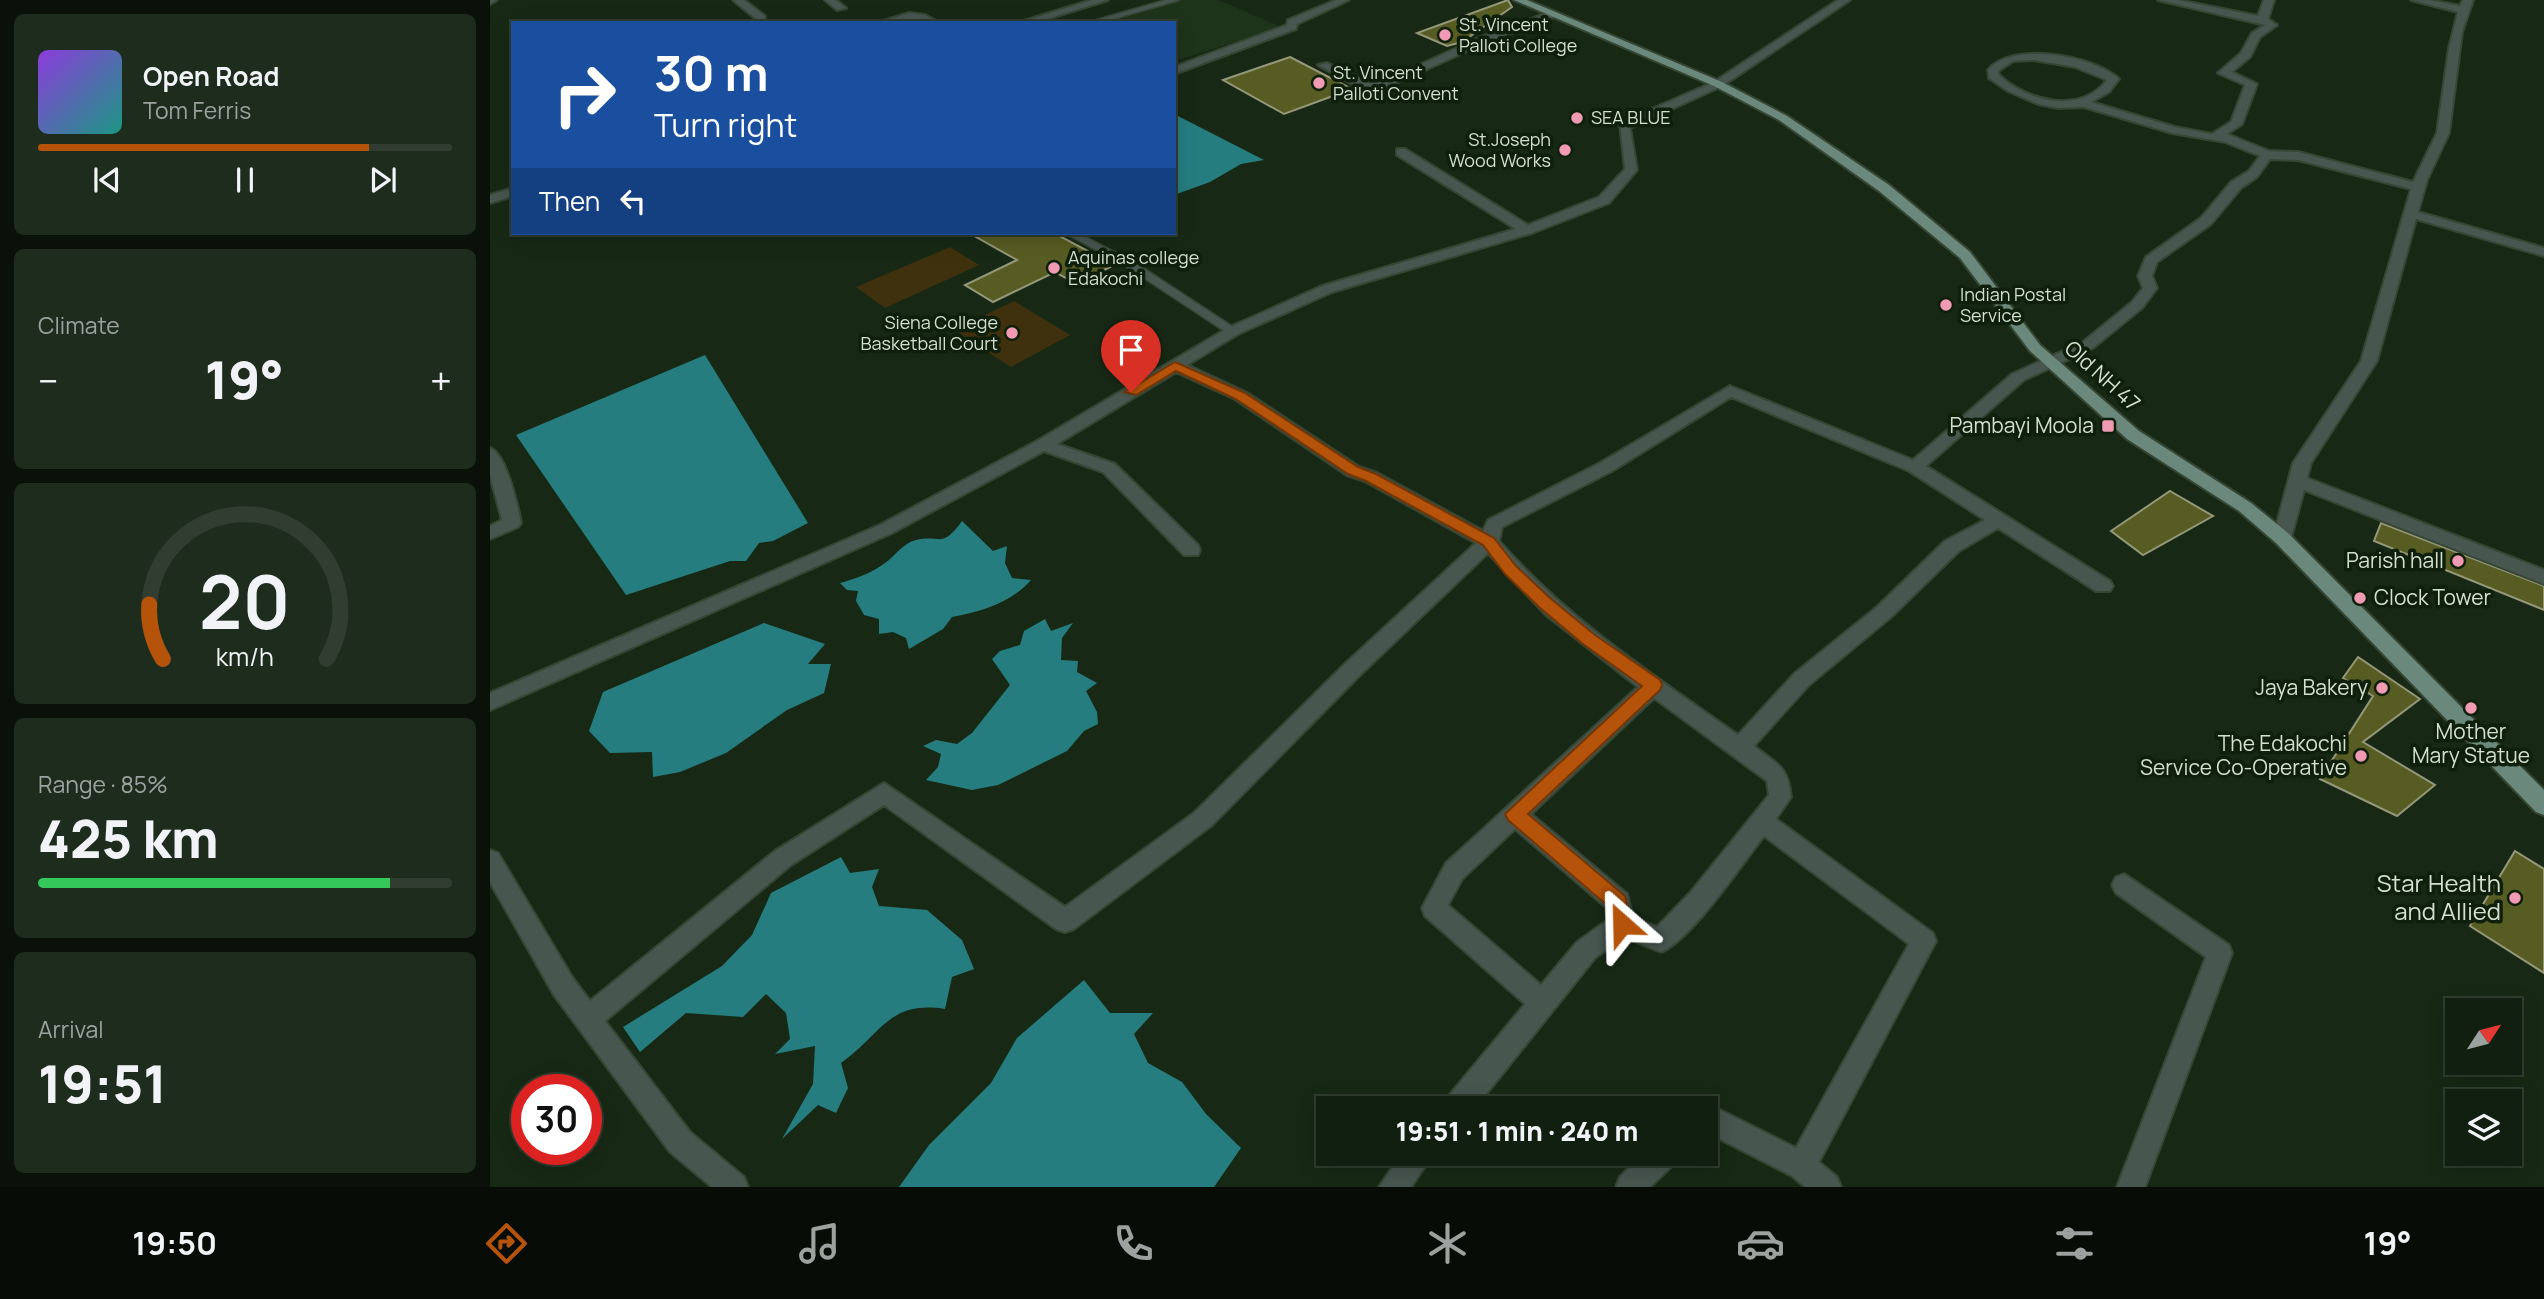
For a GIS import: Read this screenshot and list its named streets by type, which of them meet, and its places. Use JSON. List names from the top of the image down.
{
  "streets": {
    "main road": ["Old NH 47"]
  },
  "places": {
    "other": [
      "St. Vincent Palloti College",
      "St. Vincent Palloti Convent",
      "SEA BLUE",
      "St.Joseph Wood Works",
      "Aquinas college Edakochi",
      "Indian Postal Service",
      "Siena College Basketball Court",
      "Parish hall",
      "Clock Tower",
      "Jaya Bakery",
      "Mother Mary Statue",
      "The Edakochi Service Co-Operative",
      "Star Health and Allied"
    ],
    "transit": ["Pambayi Moola"]
  },
  "north": "top right",
  "page": {
    "turn": ["30 m", "Turn right"],
    "song": ["Open Road", "Tom Ferris"],
    "then": "Then",
    "tile": [
      "Climate",
      ["Range · 85%", "425 km"],
      ["Arrival", "19:51"]
    ],
    "heat": ["−", "19°", "+"],
    "limit": "30",
    "trip": "19:51 · 1 min · 240 m",
    "tabs": ["19:50", "19°"],
    "gauge": ["20", "km/h"]
  }
}
